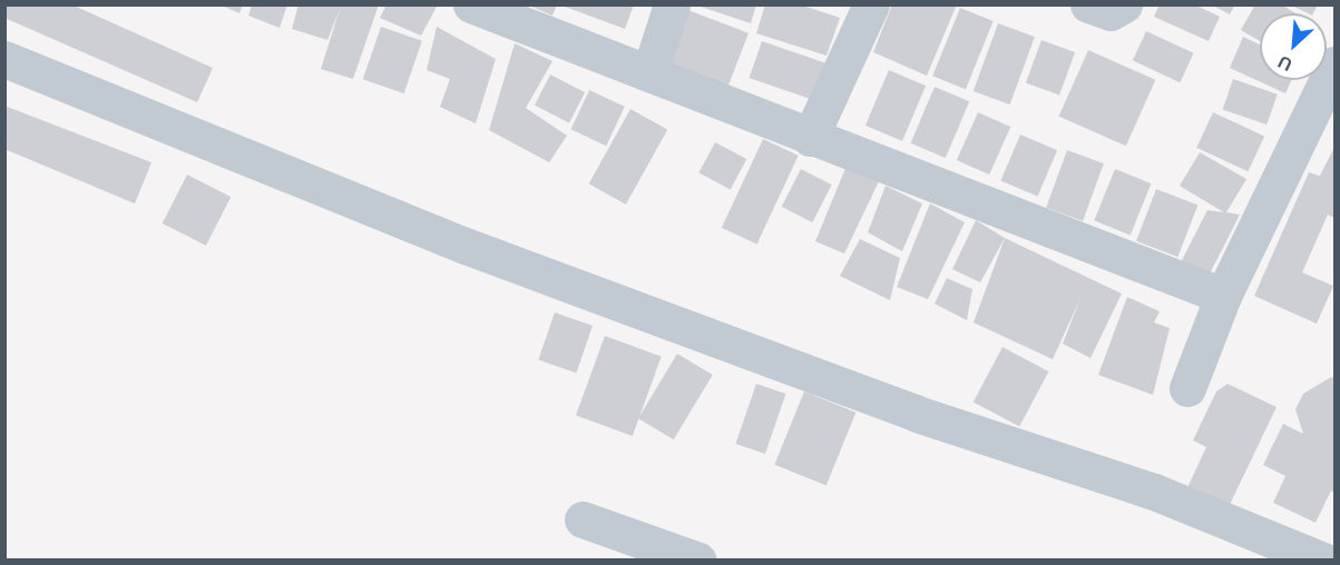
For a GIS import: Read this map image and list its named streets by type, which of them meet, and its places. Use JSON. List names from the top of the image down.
{
  "north": "bottom left"
}
